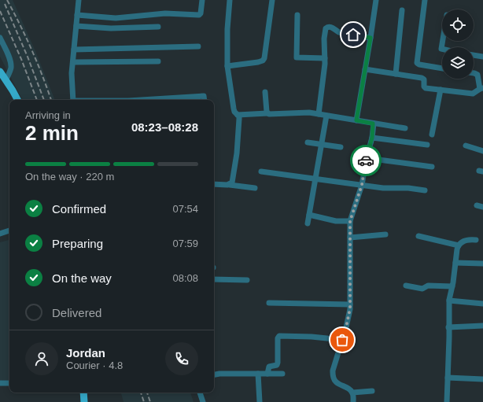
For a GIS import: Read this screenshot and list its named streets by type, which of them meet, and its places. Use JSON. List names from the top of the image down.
{
  "page": {
    "heading": ["2 min", "Arriving in", "08:23–08:28"],
    "panel": ["Jordan", "Courier · 4.8"],
    "bar": "On the way · 220 m",
    "list": [
      ["Confirmed", "07:54"],
      ["Preparing", "07:59"],
      ["On the way", "08:08"],
      "Delivered"
    ]
  }
}
